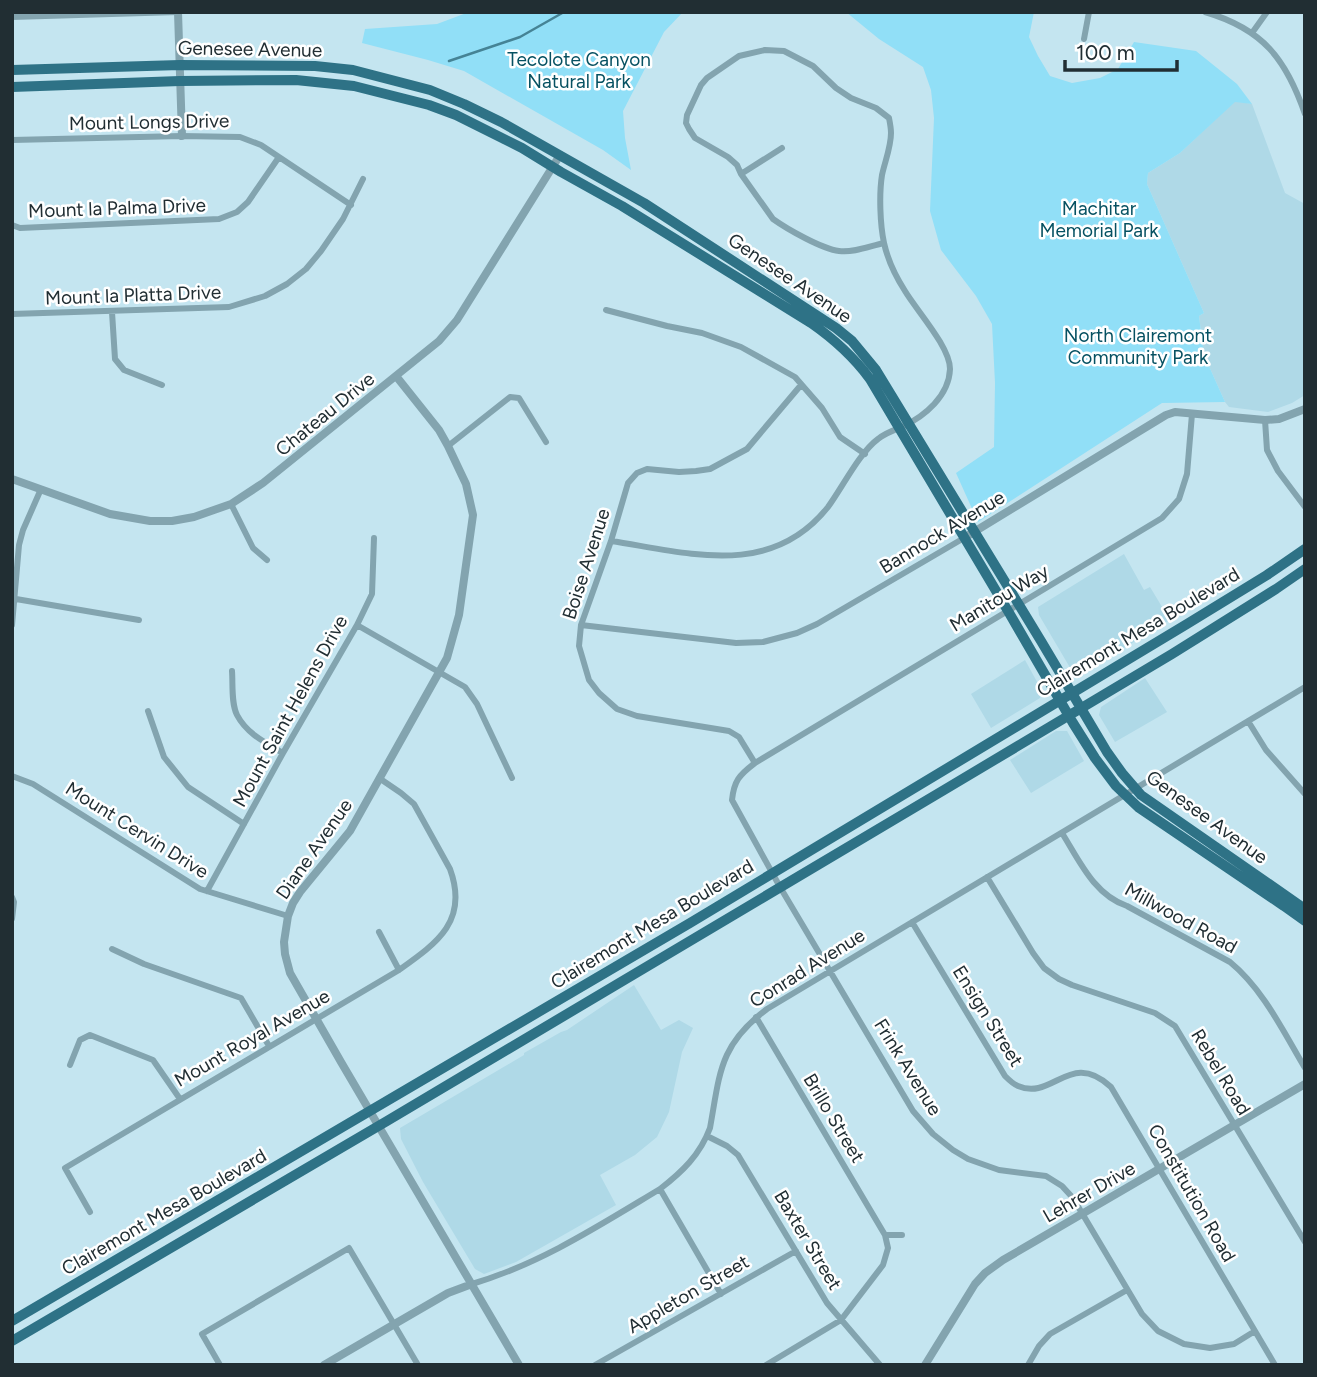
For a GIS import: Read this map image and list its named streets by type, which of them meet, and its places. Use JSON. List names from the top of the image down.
{
  "streets": {
    "main road": ["Genesee Avenue", "Clairemont Mesa Boulevard"],
    "street": [
      "Mount Longs Drive",
      "Mount la Palma Drive",
      "Mount la Platta Drive",
      "Chateau Drive",
      "Bannock Avenue",
      "Boise Avenue",
      "Manitou Way",
      "Mount Saint Helens Drive",
      "Mount Cervin Drive",
      "Diane Avenue",
      "Millwood Road",
      "Conrad Avenue",
      "Ensign Street",
      "Mount Royal Avenue",
      "Frink Avenue",
      "Rebel Road",
      "Brillo Street",
      "Lehrer Drive",
      "Constitution Road",
      "Baxter Street",
      "Appleton Street"
    ]
  },
  "crossings": [
    ["Genesee Avenue", "Chateau Drive"],
    ["Genesee Avenue", "Bannock Avenue"],
    ["Genesee Avenue", "Manitou Way"],
    ["Genesee Avenue", "Clairemont Mesa Boulevard"],
    ["Genesee Avenue", "Conrad Avenue"],
    ["Mount Longs Drive", "Mount la Palma Drive"],
    ["Mount Longs Drive", "Mount la Platta Drive"],
    ["Chateau Drive", "Diane Avenue"],
    ["Bannock Avenue", "Boise Avenue"],
    ["Bannock Avenue", "Manitou Way"],
    ["Boise Avenue", "Manitou Way"],
    ["Boise Avenue", "Frink Avenue"],
    ["Manitou Way", "Frink Avenue"],
    ["Clairemont Mesa Boulevard", "Diane Avenue"],
    ["Clairemont Mesa Boulevard", "Frink Avenue"],
    ["Mount Saint Helens Drive", "Mount Cervin Drive"],
    ["Mount Cervin Drive", "Diane Avenue"],
    ["Diane Avenue", "Conrad Avenue"],
    ["Diane Avenue", "Mount Royal Avenue"],
    ["Millwood Road", "Conrad Avenue"],
    ["Conrad Avenue", "Ensign Street"],
    ["Conrad Avenue", "Frink Avenue"],
    ["Conrad Avenue", "Rebel Road"],
    ["Conrad Avenue", "Brillo Street"],
    ["Conrad Avenue", "Baxter Street"],
    ["Ensign Street", "Constitution Road"],
    ["Frink Avenue", "Lehrer Drive"],
    ["Frink Avenue", "Constitution Road"],
    ["Rebel Road", "Lehrer Drive"],
    ["Lehrer Drive", "Constitution Road"],
    ["Baxter Street", "Appleton Street"]
  ],
  "parks": ["Tecolote Canyon Natural Park", "Machitar Memorial Park", "North Clairemont Community Park"],
  "scale_bar": "100 m"
}
